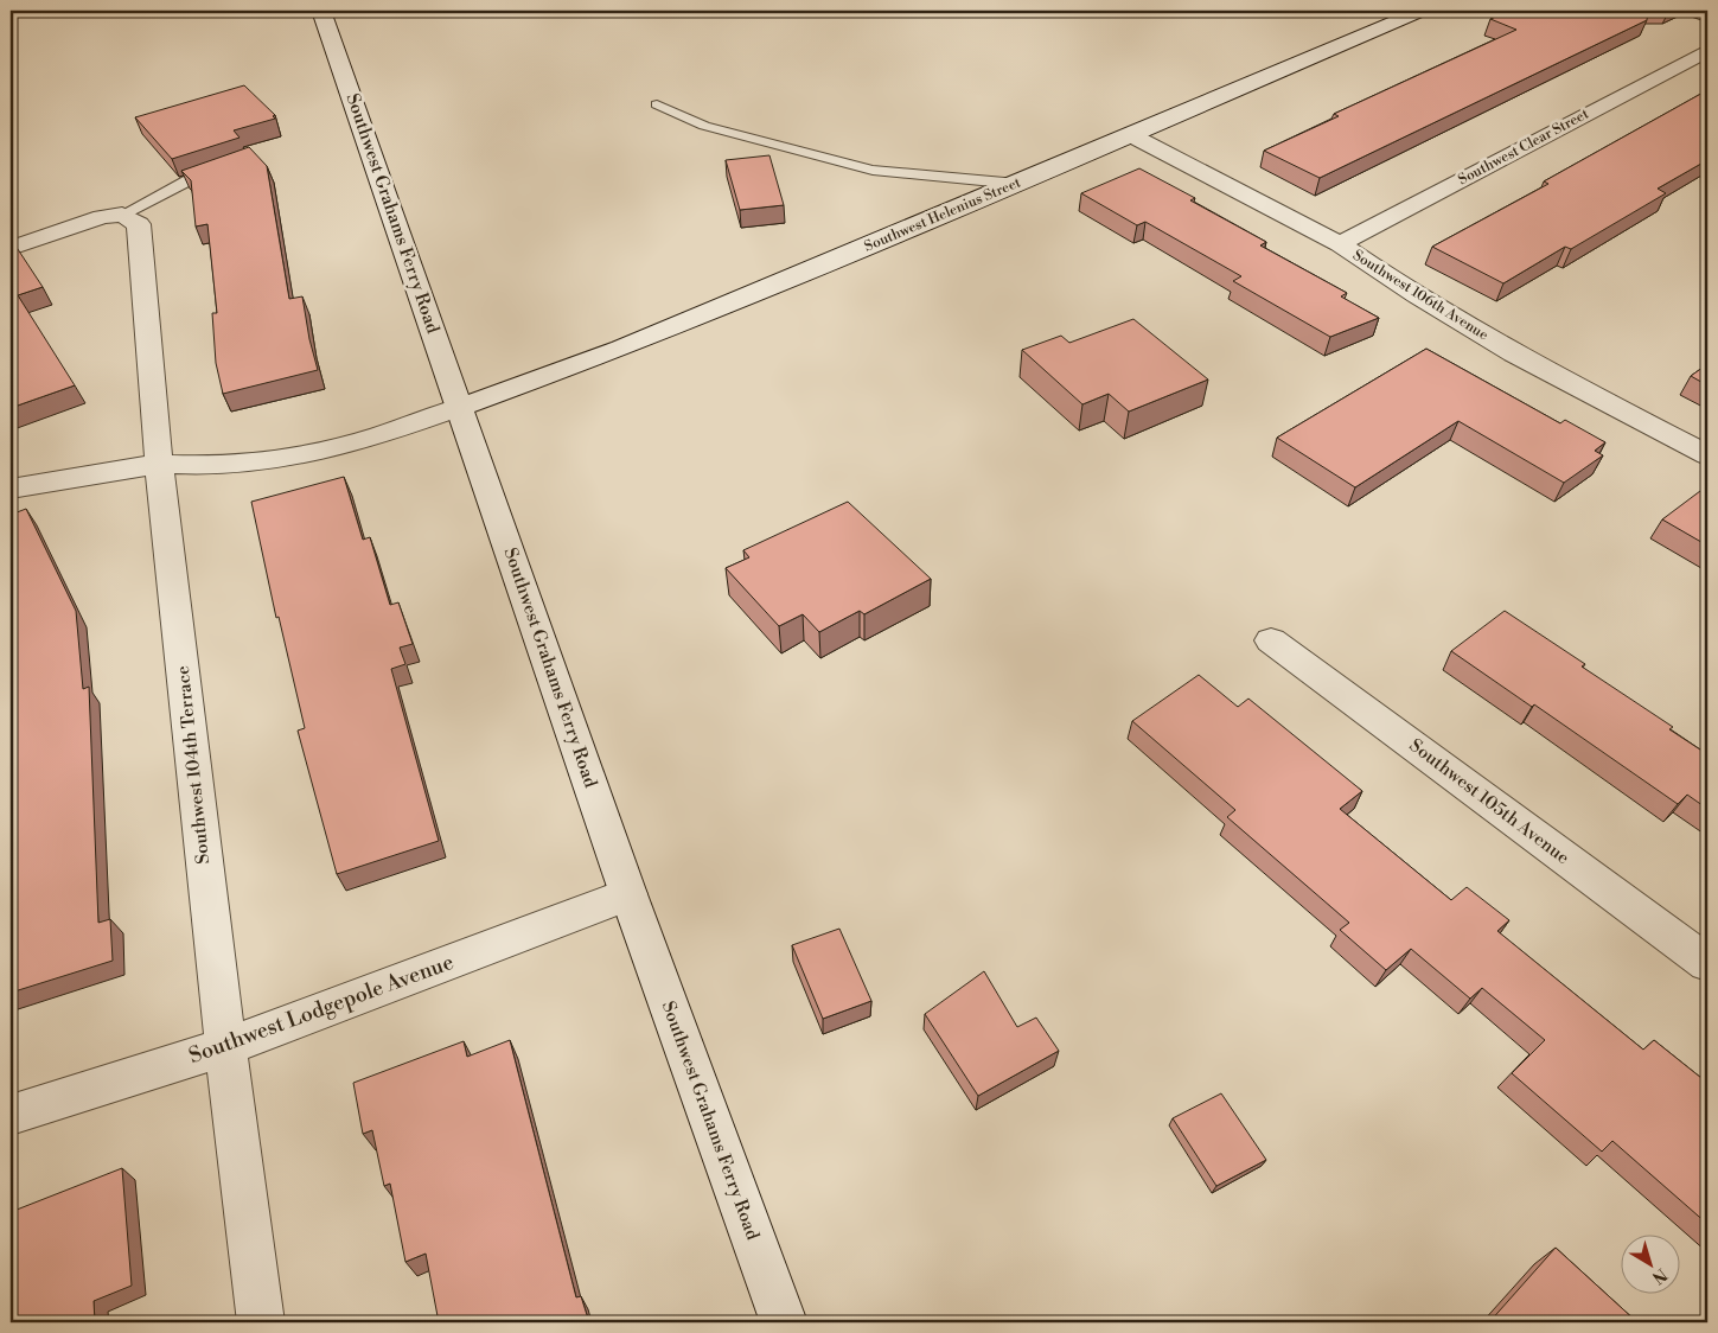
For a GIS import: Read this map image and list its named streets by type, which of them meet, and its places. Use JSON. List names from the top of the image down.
{
  "streets": {
    "street": [
      "Southwest Clear Street",
      "Southwest Grahams Ferry Road",
      "Southwest Helenius Street",
      "Southwest 106th Avenue",
      "Southwest 104th Terrace",
      "Southwest 105th Avenue",
      "Southwest Lodgepole Avenue"
    ]
  },
  "crossings": [
    ["Southwest Clear Street", "Southwest 106th Avenue"],
    ["Southwest Grahams Ferry Road", "Southwest Helenius Street"],
    ["Southwest Grahams Ferry Road", "Southwest Lodgepole Avenue"],
    ["Southwest Helenius Street", "Southwest 106th Avenue"],
    ["Southwest Helenius Street", "Southwest 104th Terrace"],
    ["Southwest 104th Terrace", "Southwest Lodgepole Avenue"]
  ],
  "north": "bottom right"
}
